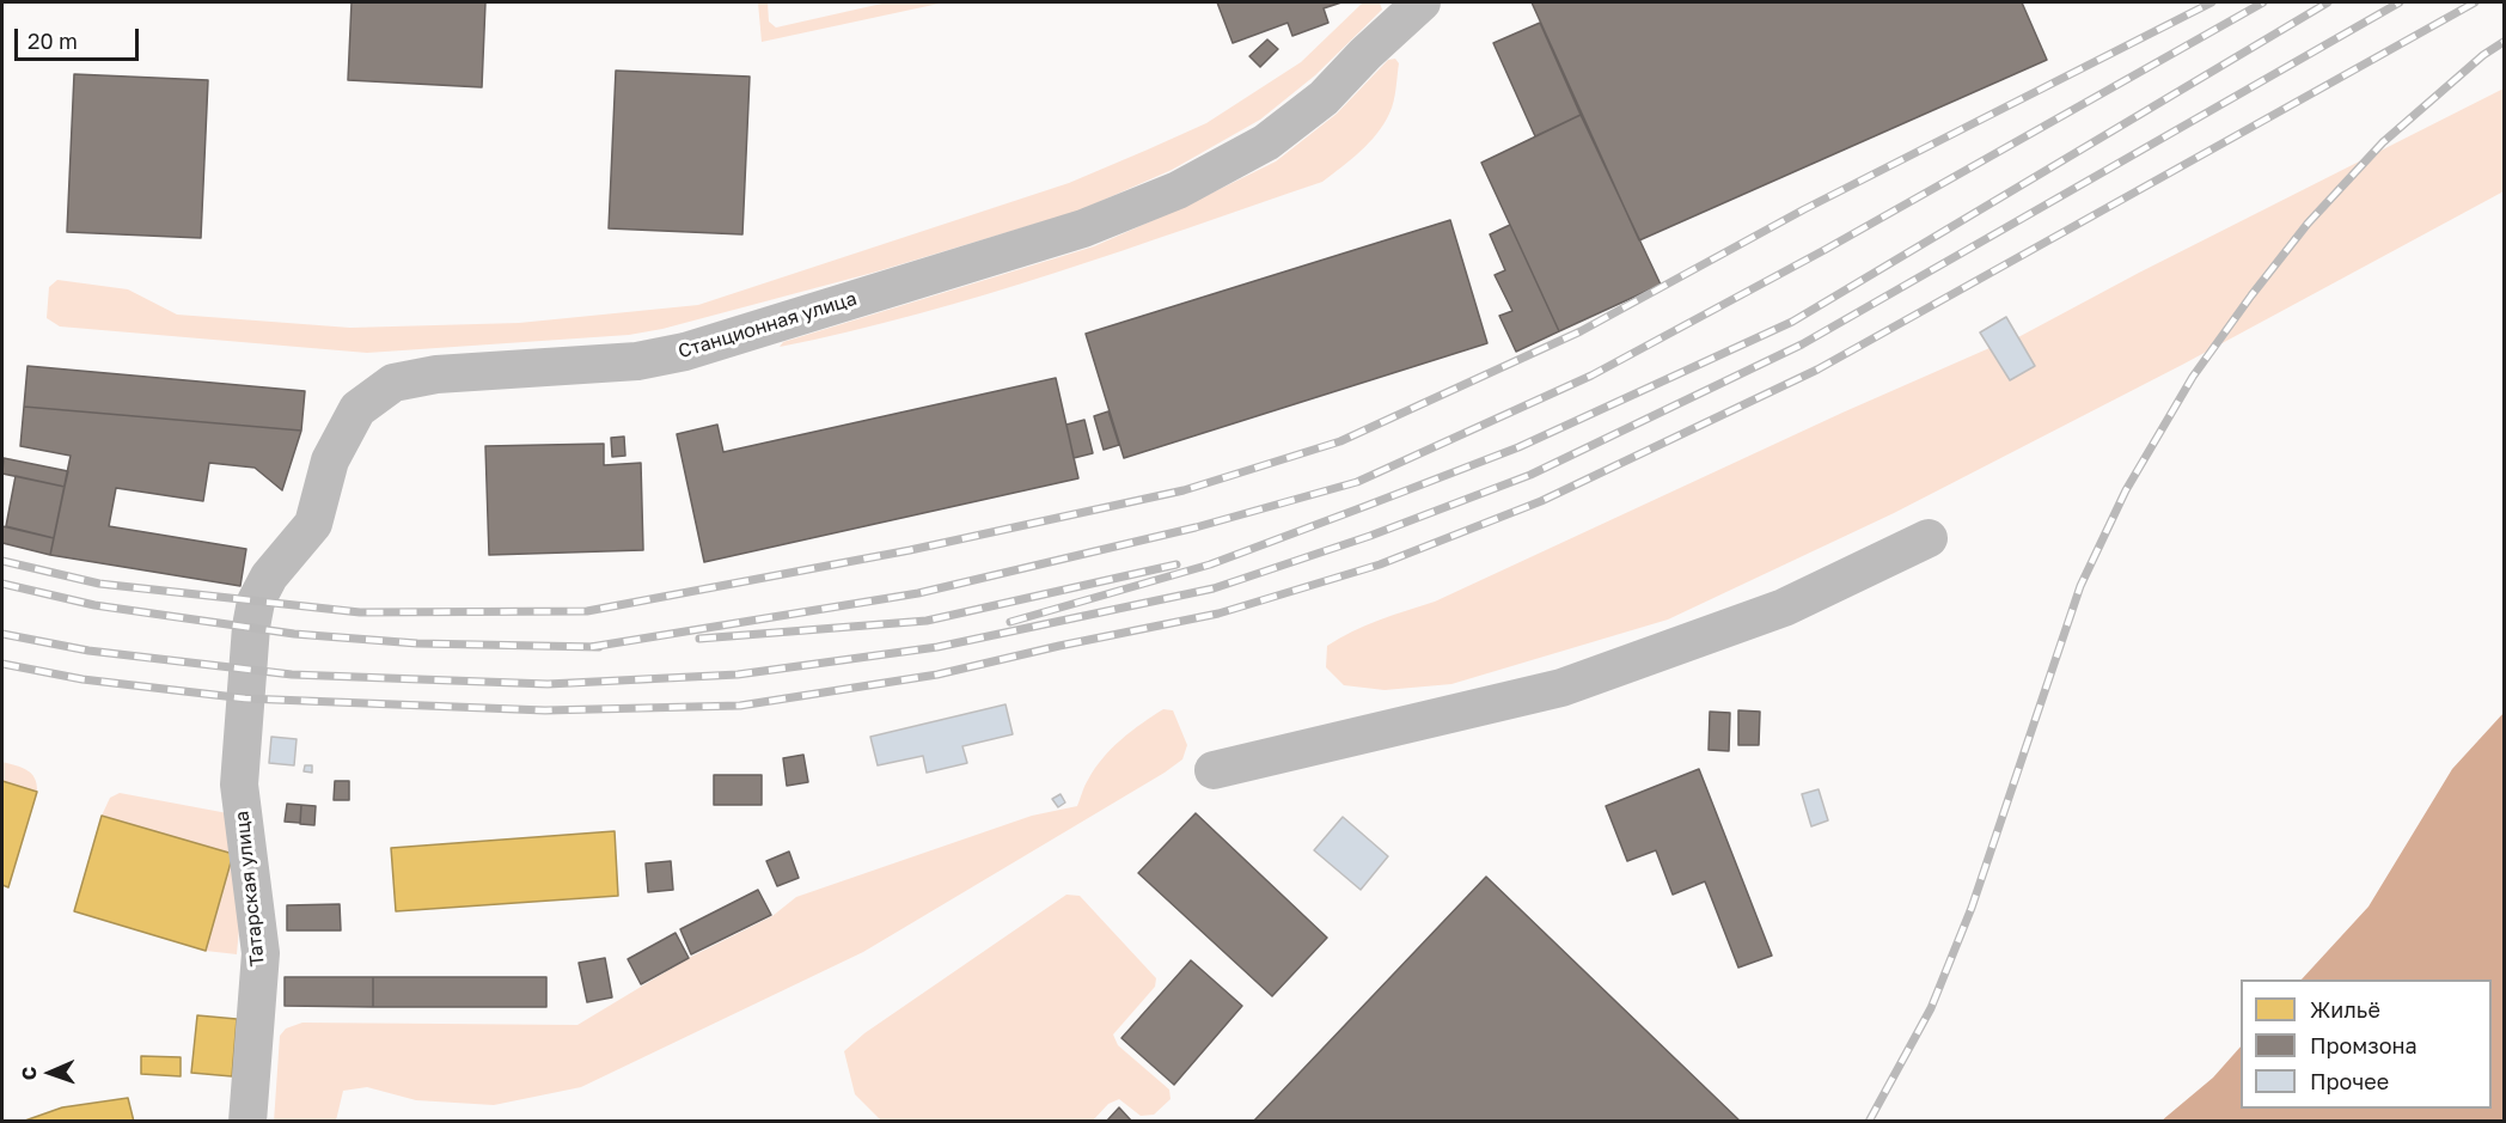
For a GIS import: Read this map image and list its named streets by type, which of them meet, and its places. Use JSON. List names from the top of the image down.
{
  "streets": {
    "street": ["Станционная улица", "Татарская улица"]
  },
  "crossings": [
    ["Станционная улица", "Татарская улица"]
  ],
  "legend": ["Жильё", "Промзона", "Прочее"],
  "scale_bar": "20 m",
  "north": "left"
}
